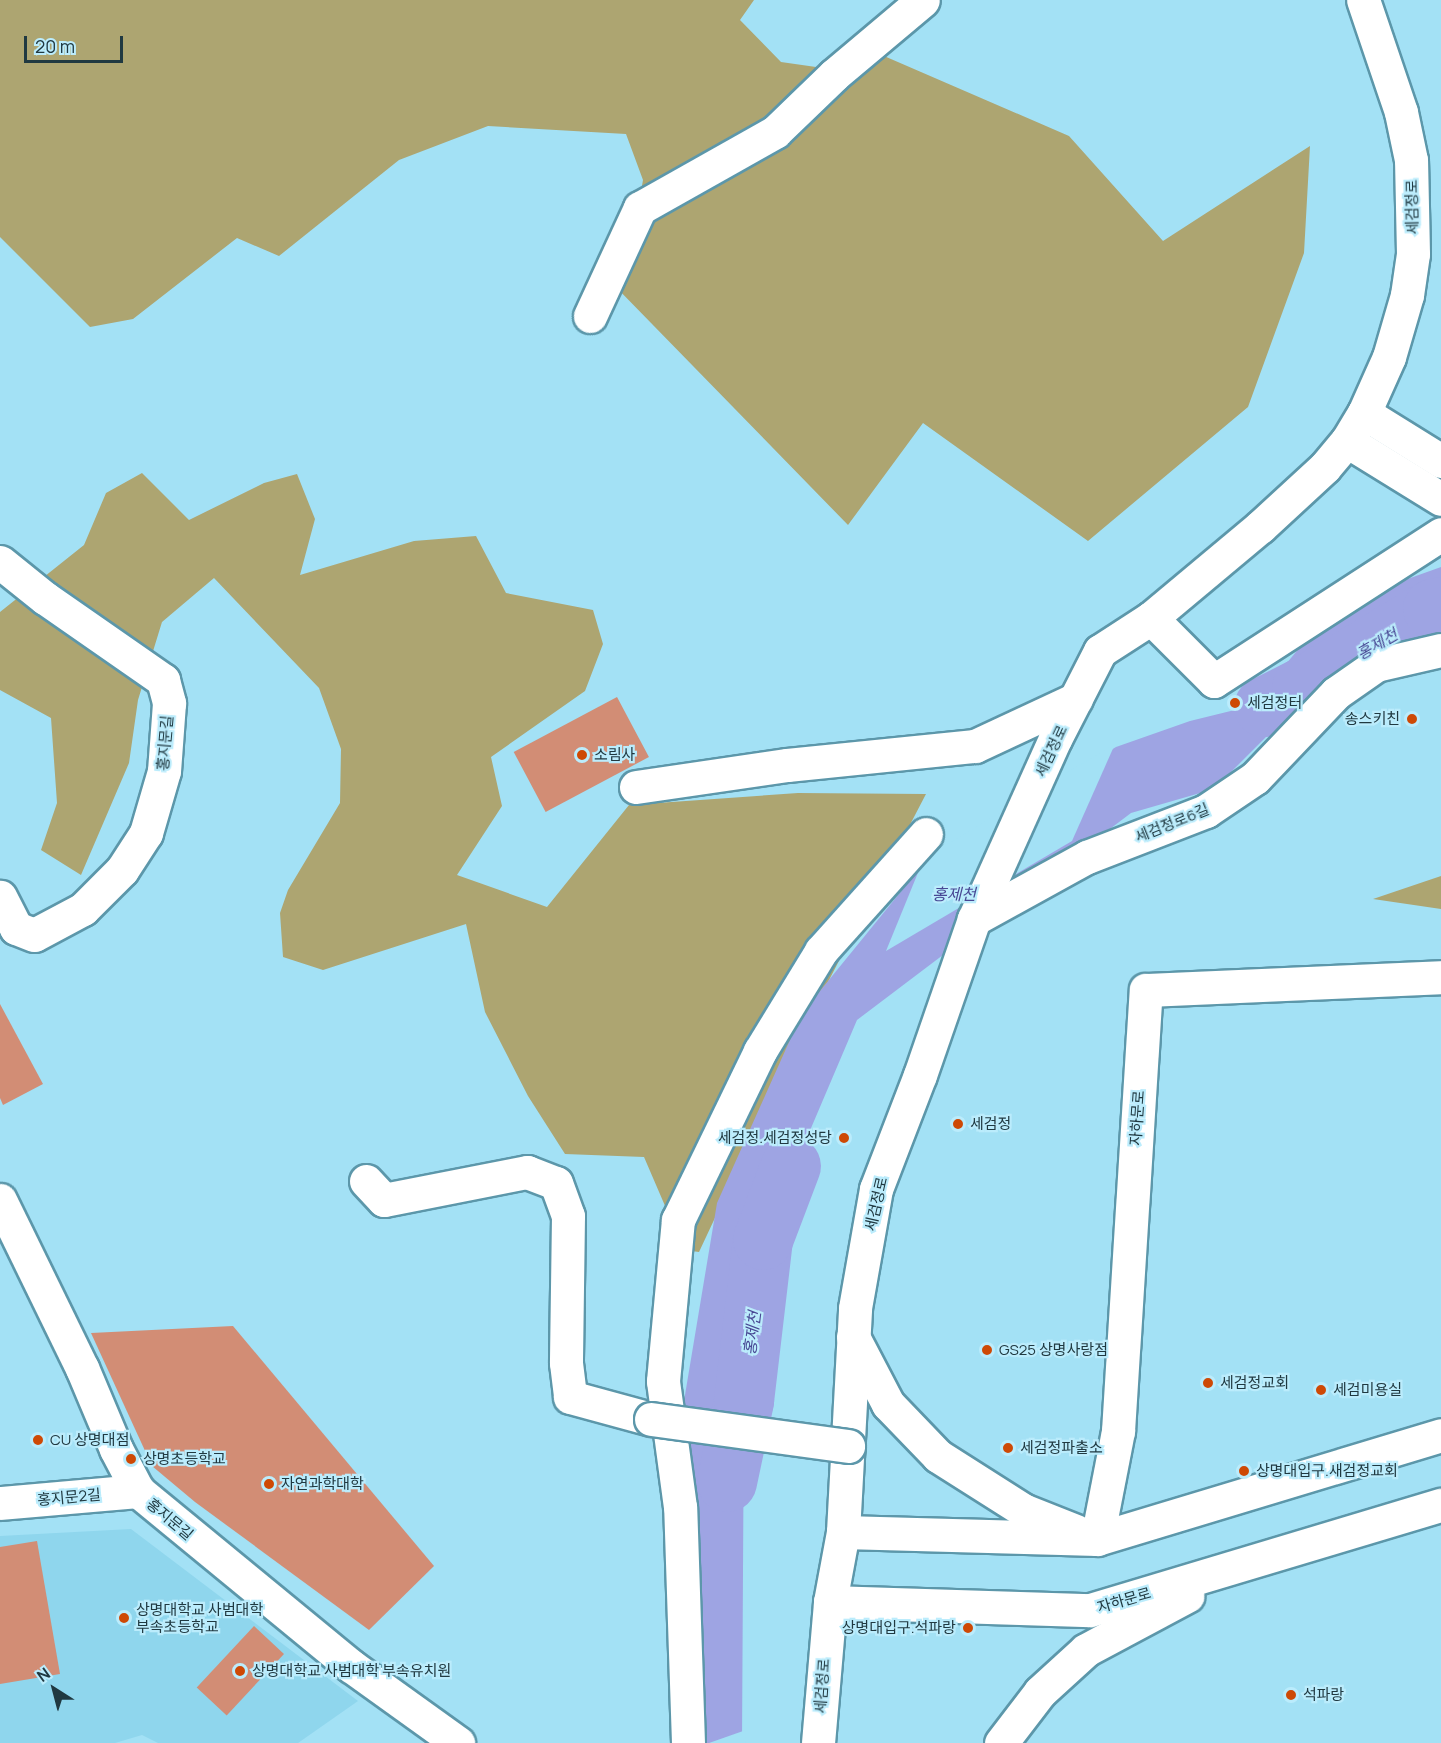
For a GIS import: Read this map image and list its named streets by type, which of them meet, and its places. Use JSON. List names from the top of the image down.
{
  "streets": {
    "street": [
      "세검정로",
      "홍지문길",
      "세검정로6길",
      "자하문로",
      "홍지문2길"
    ]
  },
  "crossings": [
    ["세검정로", "세검정로6길"],
    ["세검정로", "자하문로"],
    ["홍지문길", "홍지문2길"]
  ],
  "water": ["홍제천"],
  "places": [
    "세검정터",
    "송스키친",
    "소림사",
    "세검정",
    "세검정.세검정성당",
    "GS25 상명사랑점",
    "세검정교회",
    "세검미용실",
    "CU 상명대점",
    "세검정파출소",
    "상명초등학교",
    "상명대입구.새검정교회",
    "자연과학대학",
    "상명대학교 사범대학 부속초등학교",
    "상명대입구.석파랑",
    "상명대학교 사범대학 부속유치원",
    "석파랑"
  ],
  "scale_bar": "20 m",
  "north": "top left"
}
